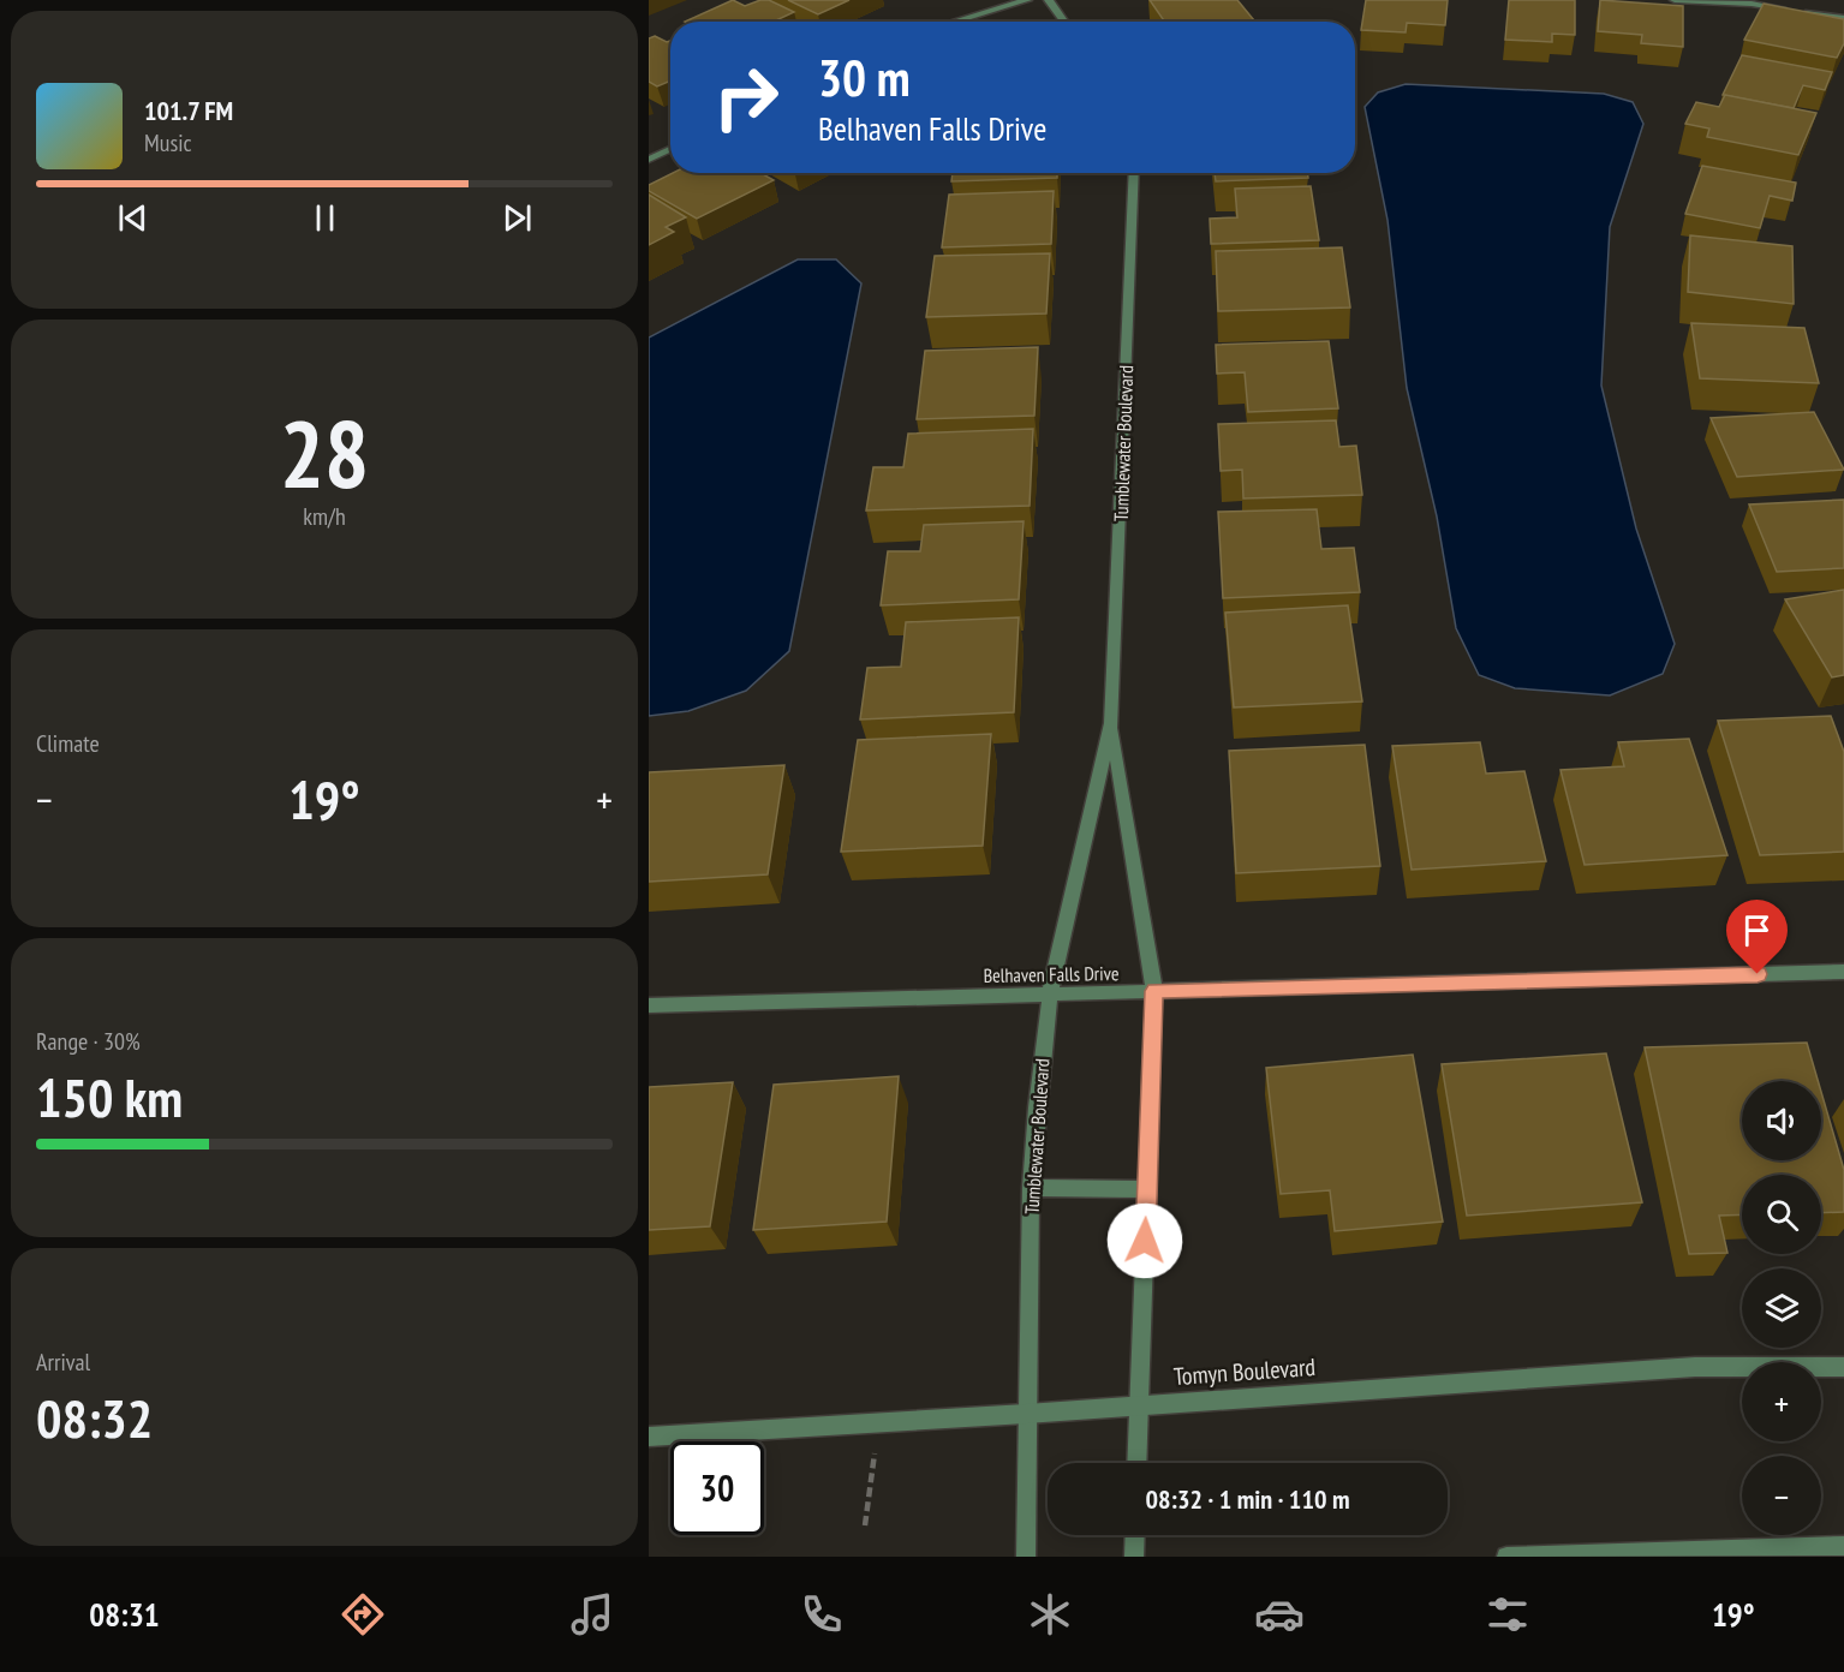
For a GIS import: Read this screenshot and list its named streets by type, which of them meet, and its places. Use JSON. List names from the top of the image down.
{
  "streets": {
    "street": ["Tumblewater Boulevard", "Belhaven Falls Drive", "Tomyn Boulevard"]
  },
  "crossings": [
    ["Tumblewater Boulevard", "Belhaven Falls Drive"],
    ["Tumblewater Boulevard", "Tomyn Boulevard"]
  ],
  "page": {
    "turn": ["30 m", "Belhaven Falls Drive"],
    "song": ["101.7 FM", "Music"],
    "tile": [
      ["28", "km/h"],
      "Climate",
      ["Range · 30%", "150 km"],
      ["Arrival", "08:32"]
    ],
    "heat": ["−", "19°", "+"],
    "map_buttons": ["+", "−"],
    "limit": "30",
    "trip": "08:32 · 1 min · 110 m",
    "tabs": ["08:31", "19°"]
  }
}
